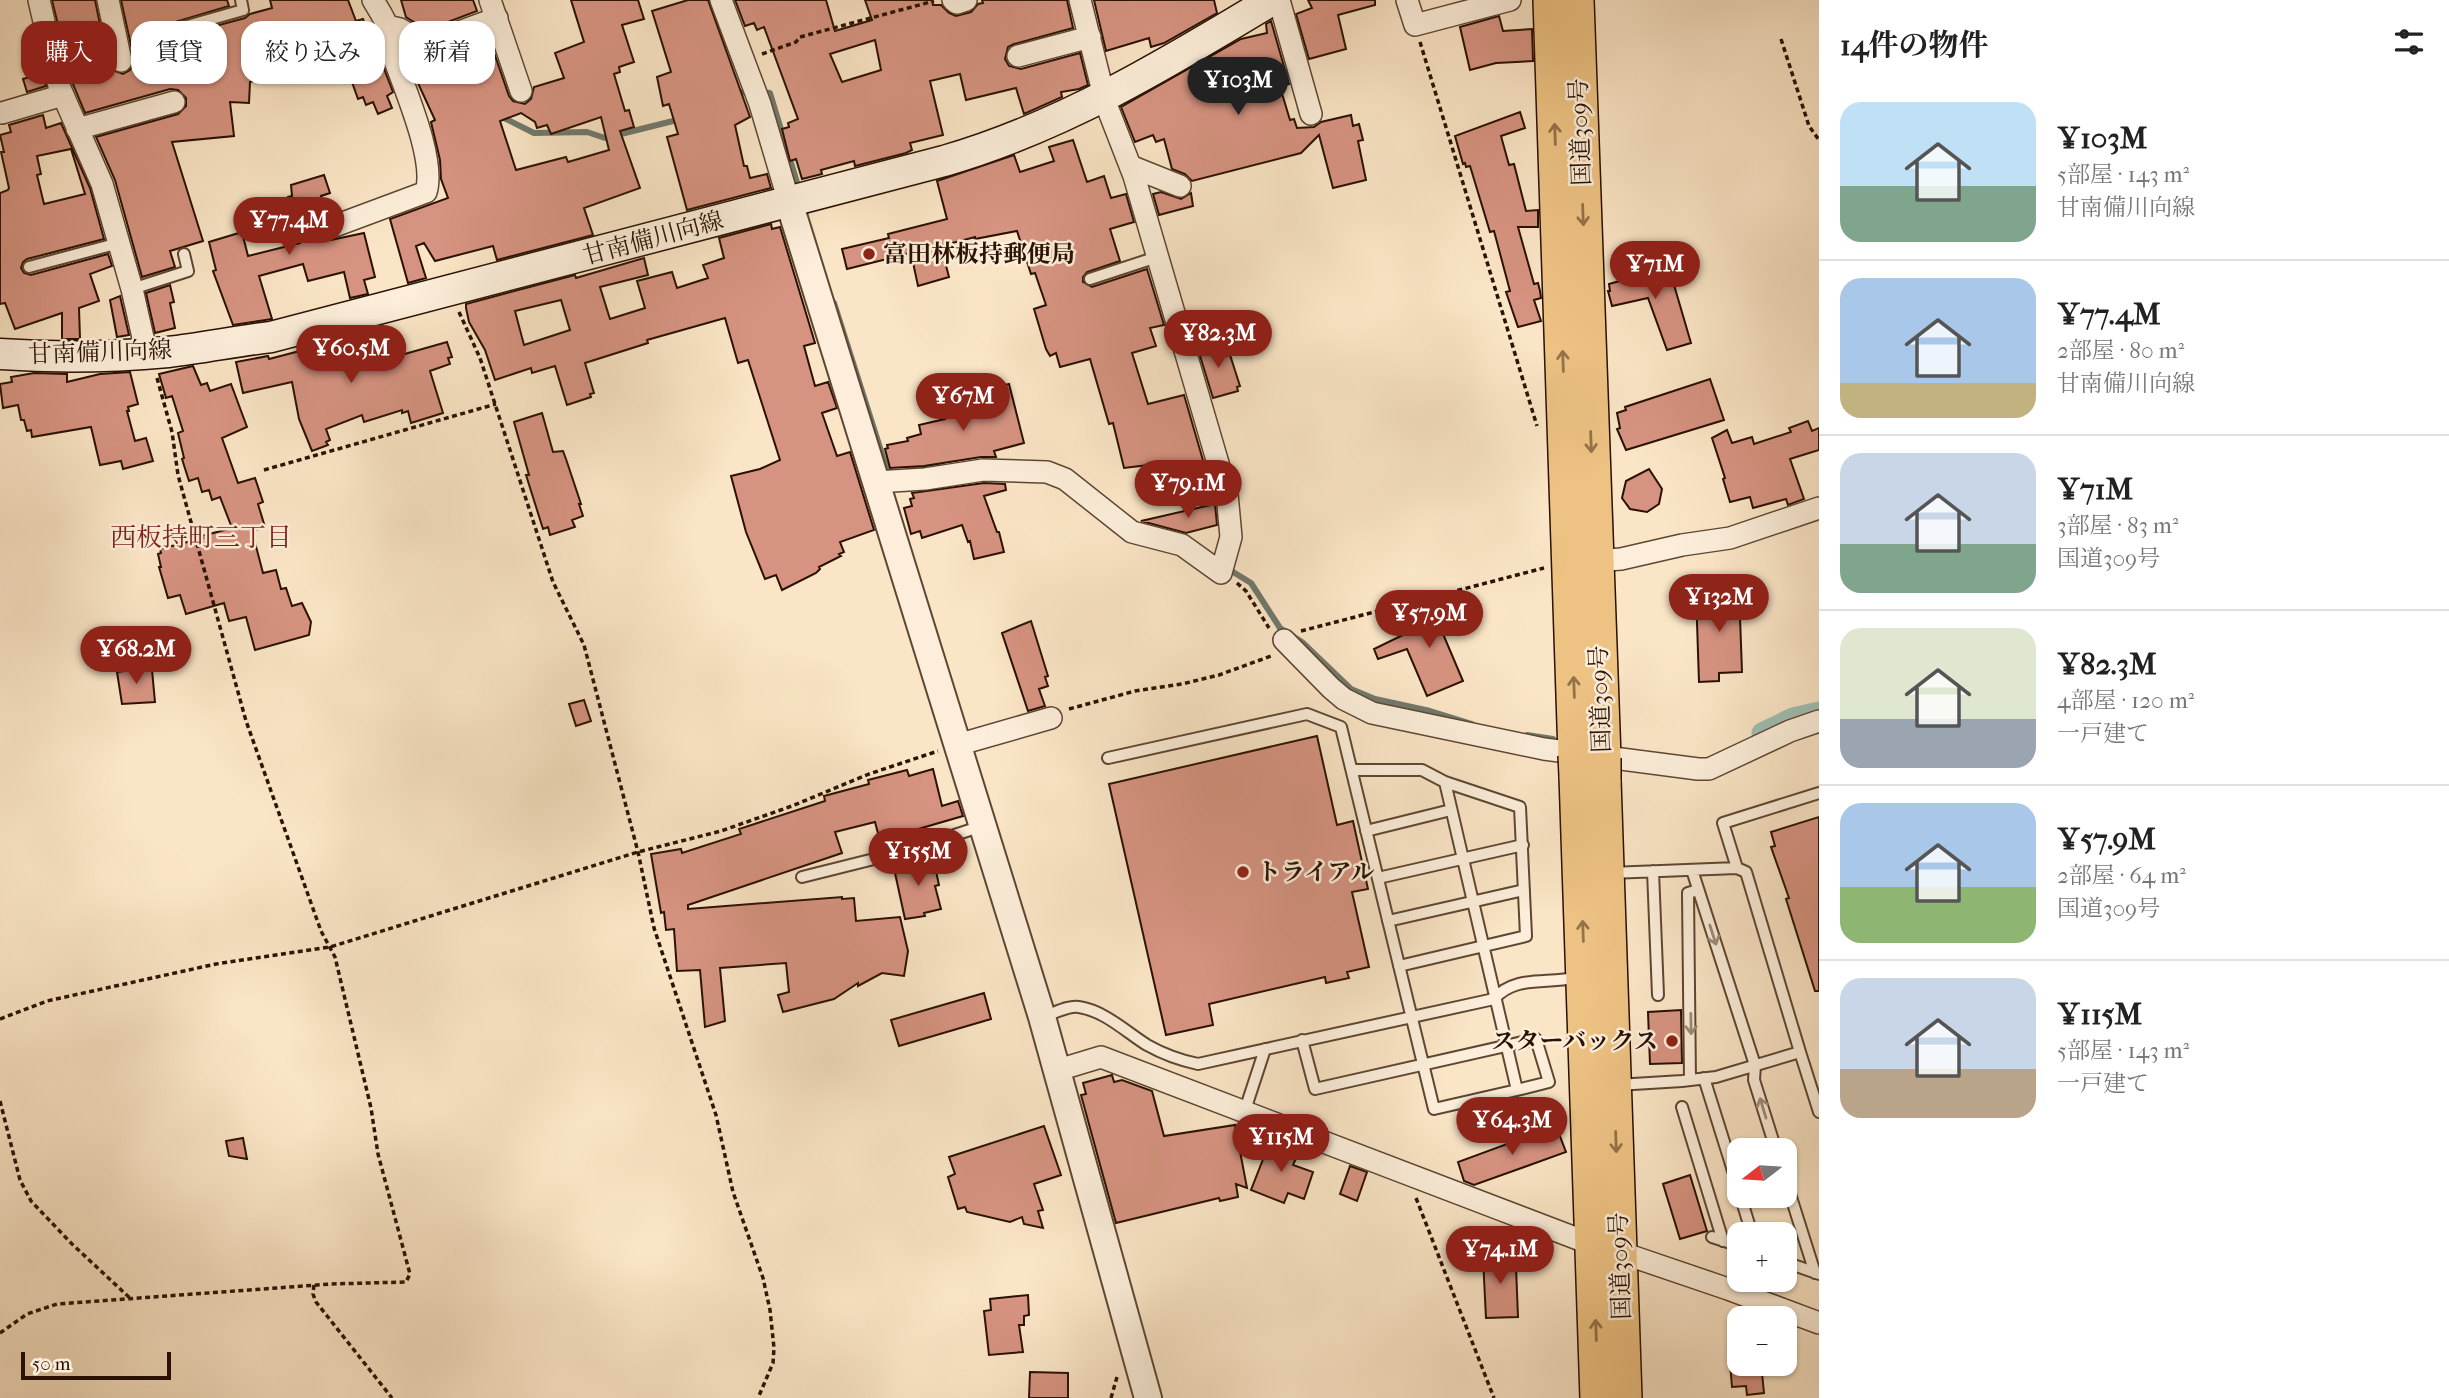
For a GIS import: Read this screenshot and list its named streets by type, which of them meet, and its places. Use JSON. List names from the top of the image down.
{
  "streets": {
    "highway": ["国道309号"],
    "main road": ["甘南備川向線"]
  },
  "districts": ["西板持町三丁目"],
  "places": ["富田林板持郵便局", "トライアル", "スターバックス"],
  "scale_bar": "50 m",
  "north": "left",
  "page": {
    "heading": "14件の物件",
    "chip": [
      "購入",
      "賃貸",
      "絞り込み",
      "新着"
    ],
    "price": [
      "¥103M",
      "¥77.4M",
      "¥71M",
      "¥82.3M",
      "¥60.5M",
      "¥67M",
      "¥79.1M",
      "¥132M",
      "¥57.9M",
      "¥68.2M",
      "¥155M",
      "¥64.3M",
      "¥115M",
      "¥74.1M"
    ],
    "list": [
      {
        "name": "¥103M",
        "note": "5部屋 · 143 m² · 甘南備川向線"
      },
      {
        "name": "¥77.4M",
        "note": "2部屋 · 80 m² · 甘南備川向線"
      },
      {
        "name": "¥71M",
        "note": "3部屋 · 83 m² · 国道309号"
      },
      {
        "name": "¥82.3M",
        "note": "4部屋 · 120 m² · 一戸建て"
      },
      {
        "name": "¥57.9M",
        "note": "2部屋 · 64 m² · 国道309号"
      },
      {
        "name": "¥115M",
        "note": "5部屋 · 143 m² · 一戸建て"
      }
    ],
    "map_buttons": ["+", "−"],
    "scale": "50 m"
  }
}
